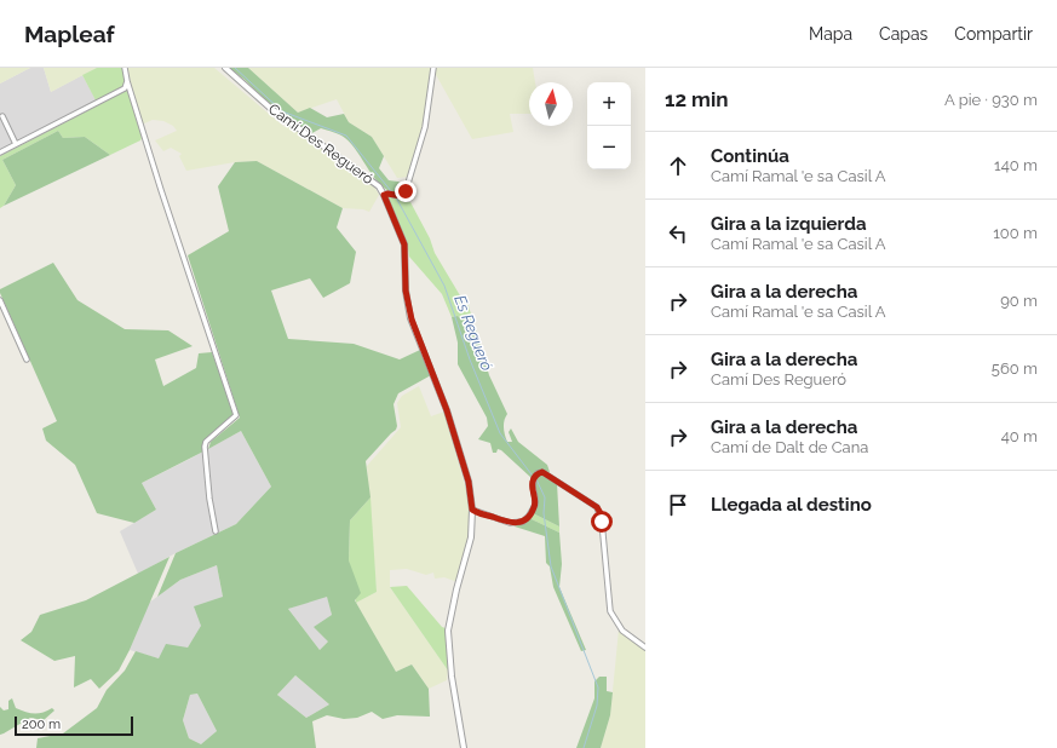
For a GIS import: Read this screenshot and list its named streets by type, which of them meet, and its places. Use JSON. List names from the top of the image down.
{
  "streets": {
    "street": ["Camí Des Regueró"]
  },
  "water": ["Es Regueró"],
  "scale_bar": "200 m",
  "north": "top",
  "page": {
    "header": "Mapleaf",
    "nav": ["Mapa", "Capas", "Compartir"],
    "heading": ["12 min", "A pie · 930 m"],
    "map_buttons": ["+", "−"],
    "list": [
      ["Continúa", "Camí Ramal 'e sa Casil A", "140 m"],
      ["Gira a la izquierda", "Camí Ramal 'e sa Casil A", "100 m"],
      ["Gira a la derecha", "Camí Ramal 'e sa Casil A", "90 m"],
      ["Gira a la derecha", "Camí Des Regueró", "560 m"],
      ["Gira a la derecha", "Camí de Dalt de Cana", "40 m"],
      "Llegada al destino"
    ],
    "scale": "200 m"
  }
}
